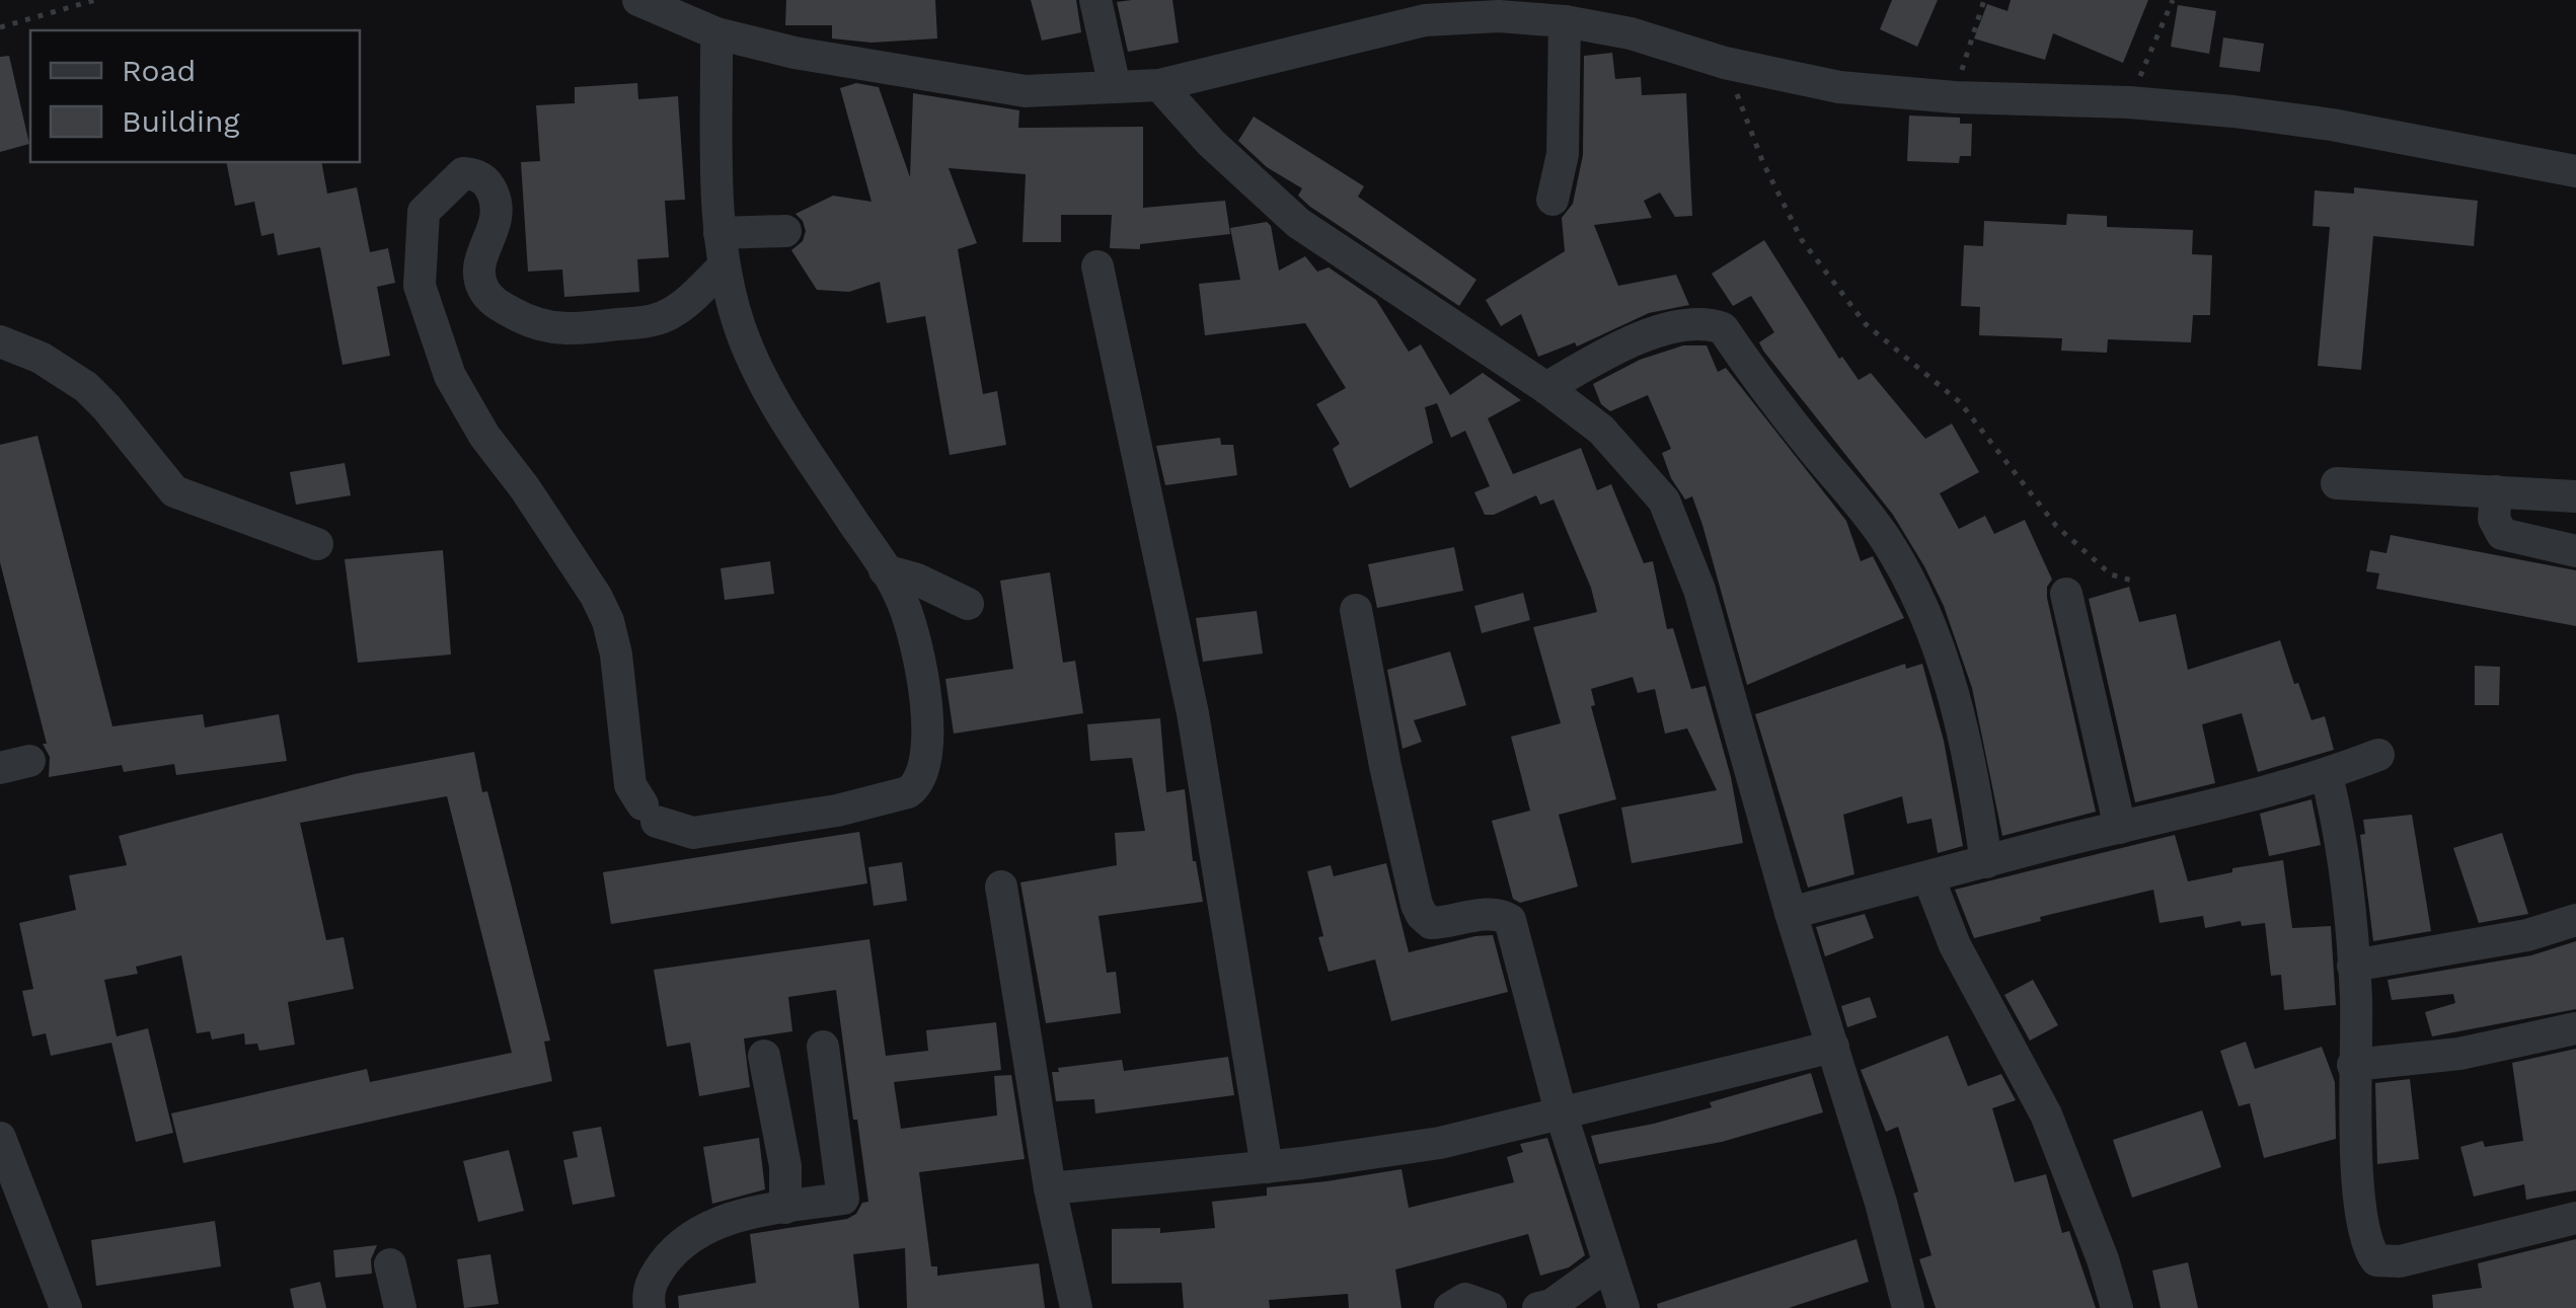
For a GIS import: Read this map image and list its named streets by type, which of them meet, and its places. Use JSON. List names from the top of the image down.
{
  "legend": ["Road", "Building"]
}
